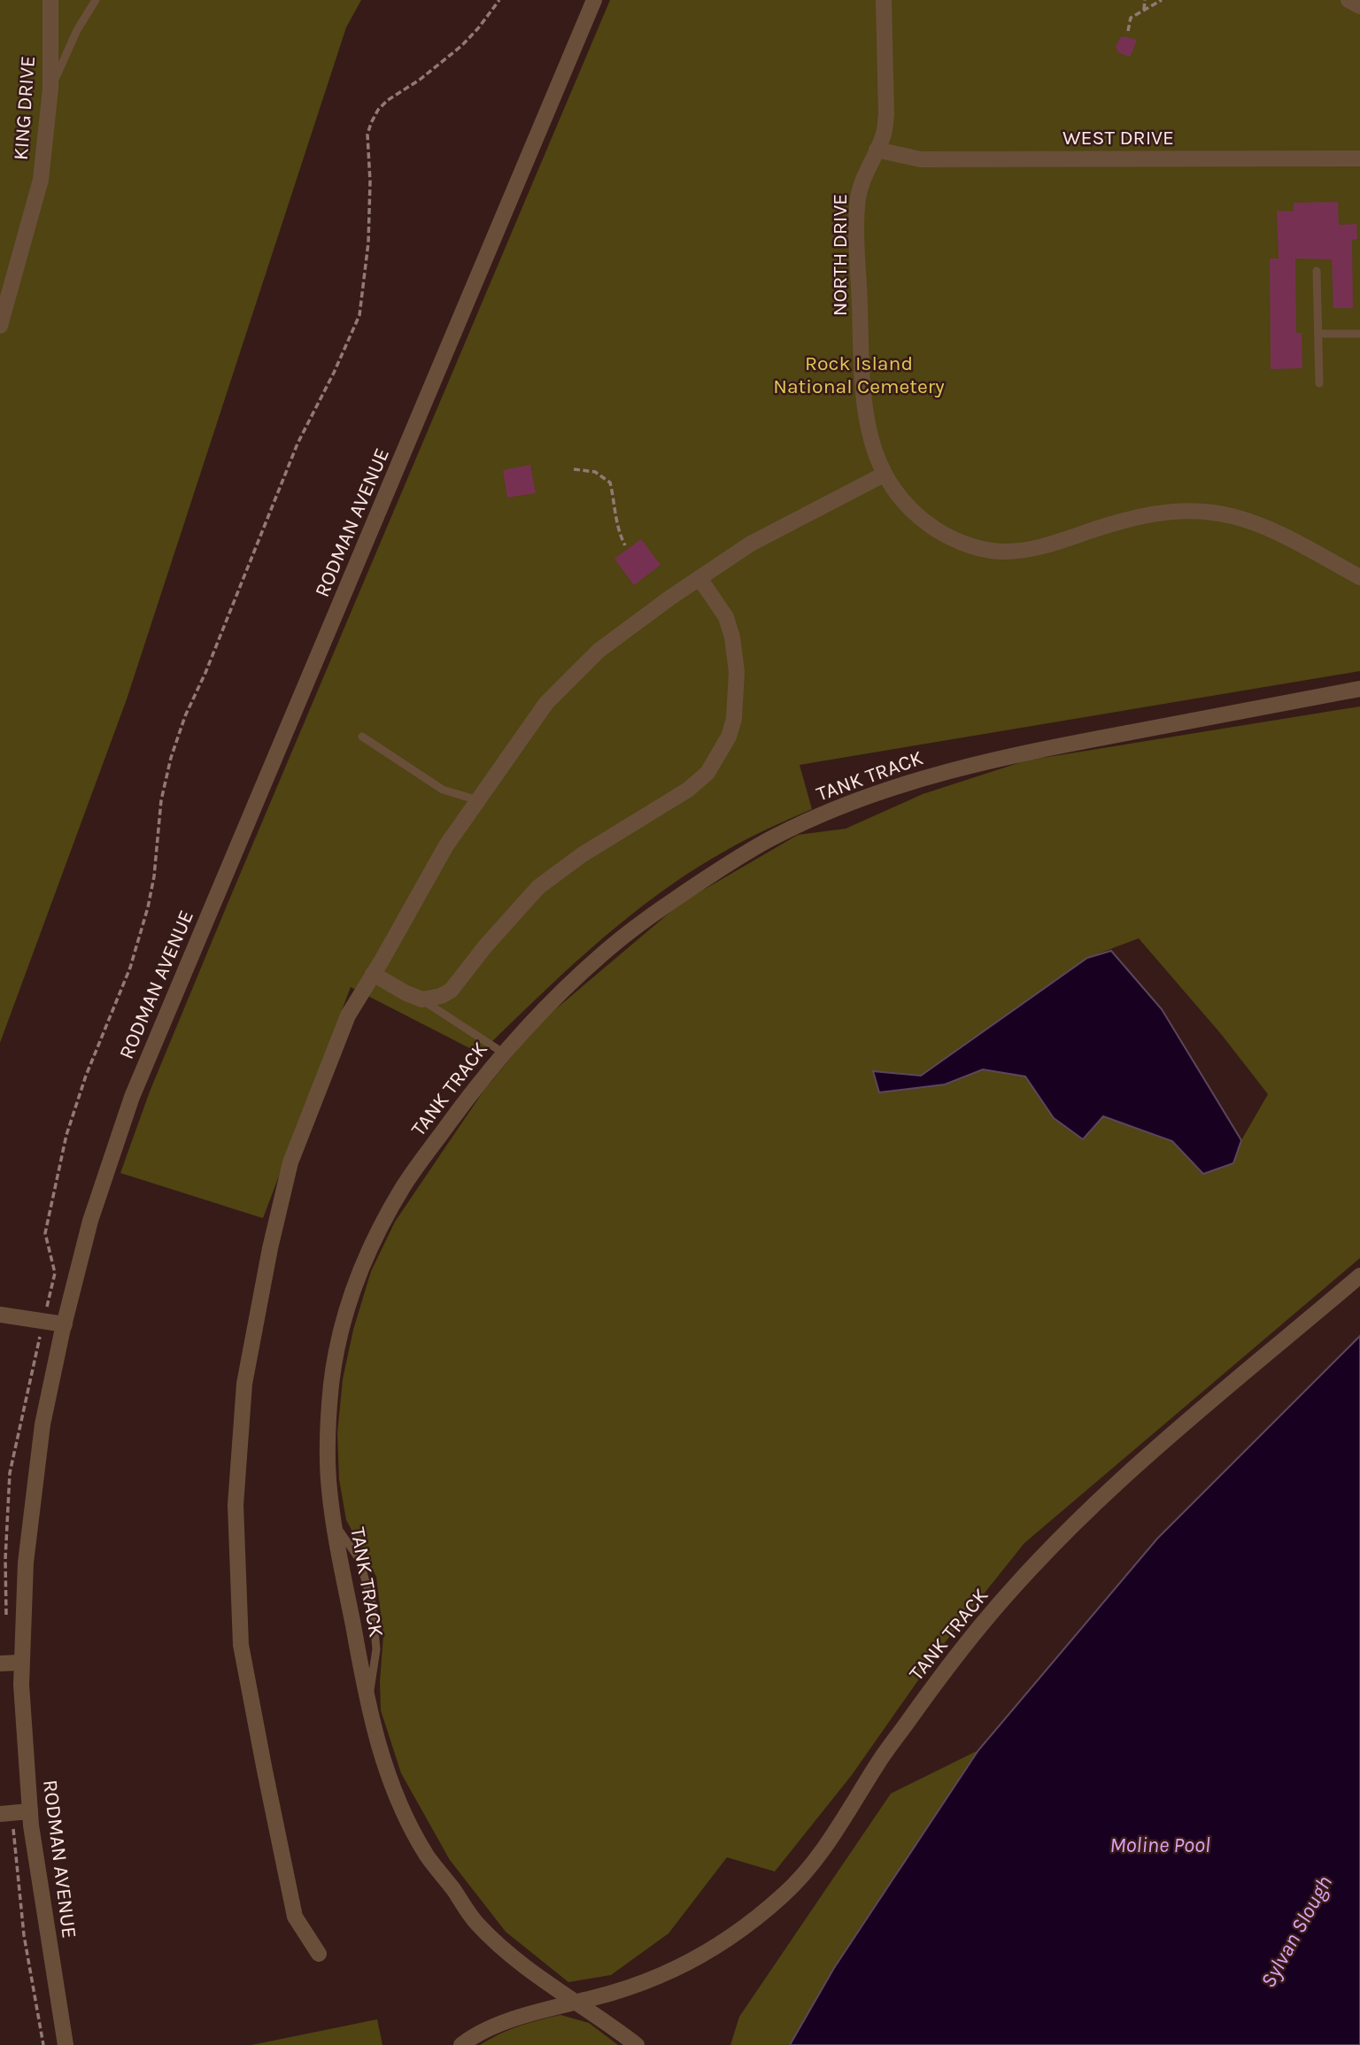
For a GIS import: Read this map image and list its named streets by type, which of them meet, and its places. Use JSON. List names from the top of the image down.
{
  "streets": {
    "street": [
      "KING DRIVE",
      "WEST DRIVE",
      "NORTH DRIVE",
      "RODMAN AVENUE",
      "TANK TRACK"
    ]
  },
  "crossings": [
    ["WEST DRIVE", "NORTH DRIVE"]
  ],
  "water": ["Moline Pool", "Sylvan Slough"],
  "parks": ["Rock Island National Cemetery"]
}
